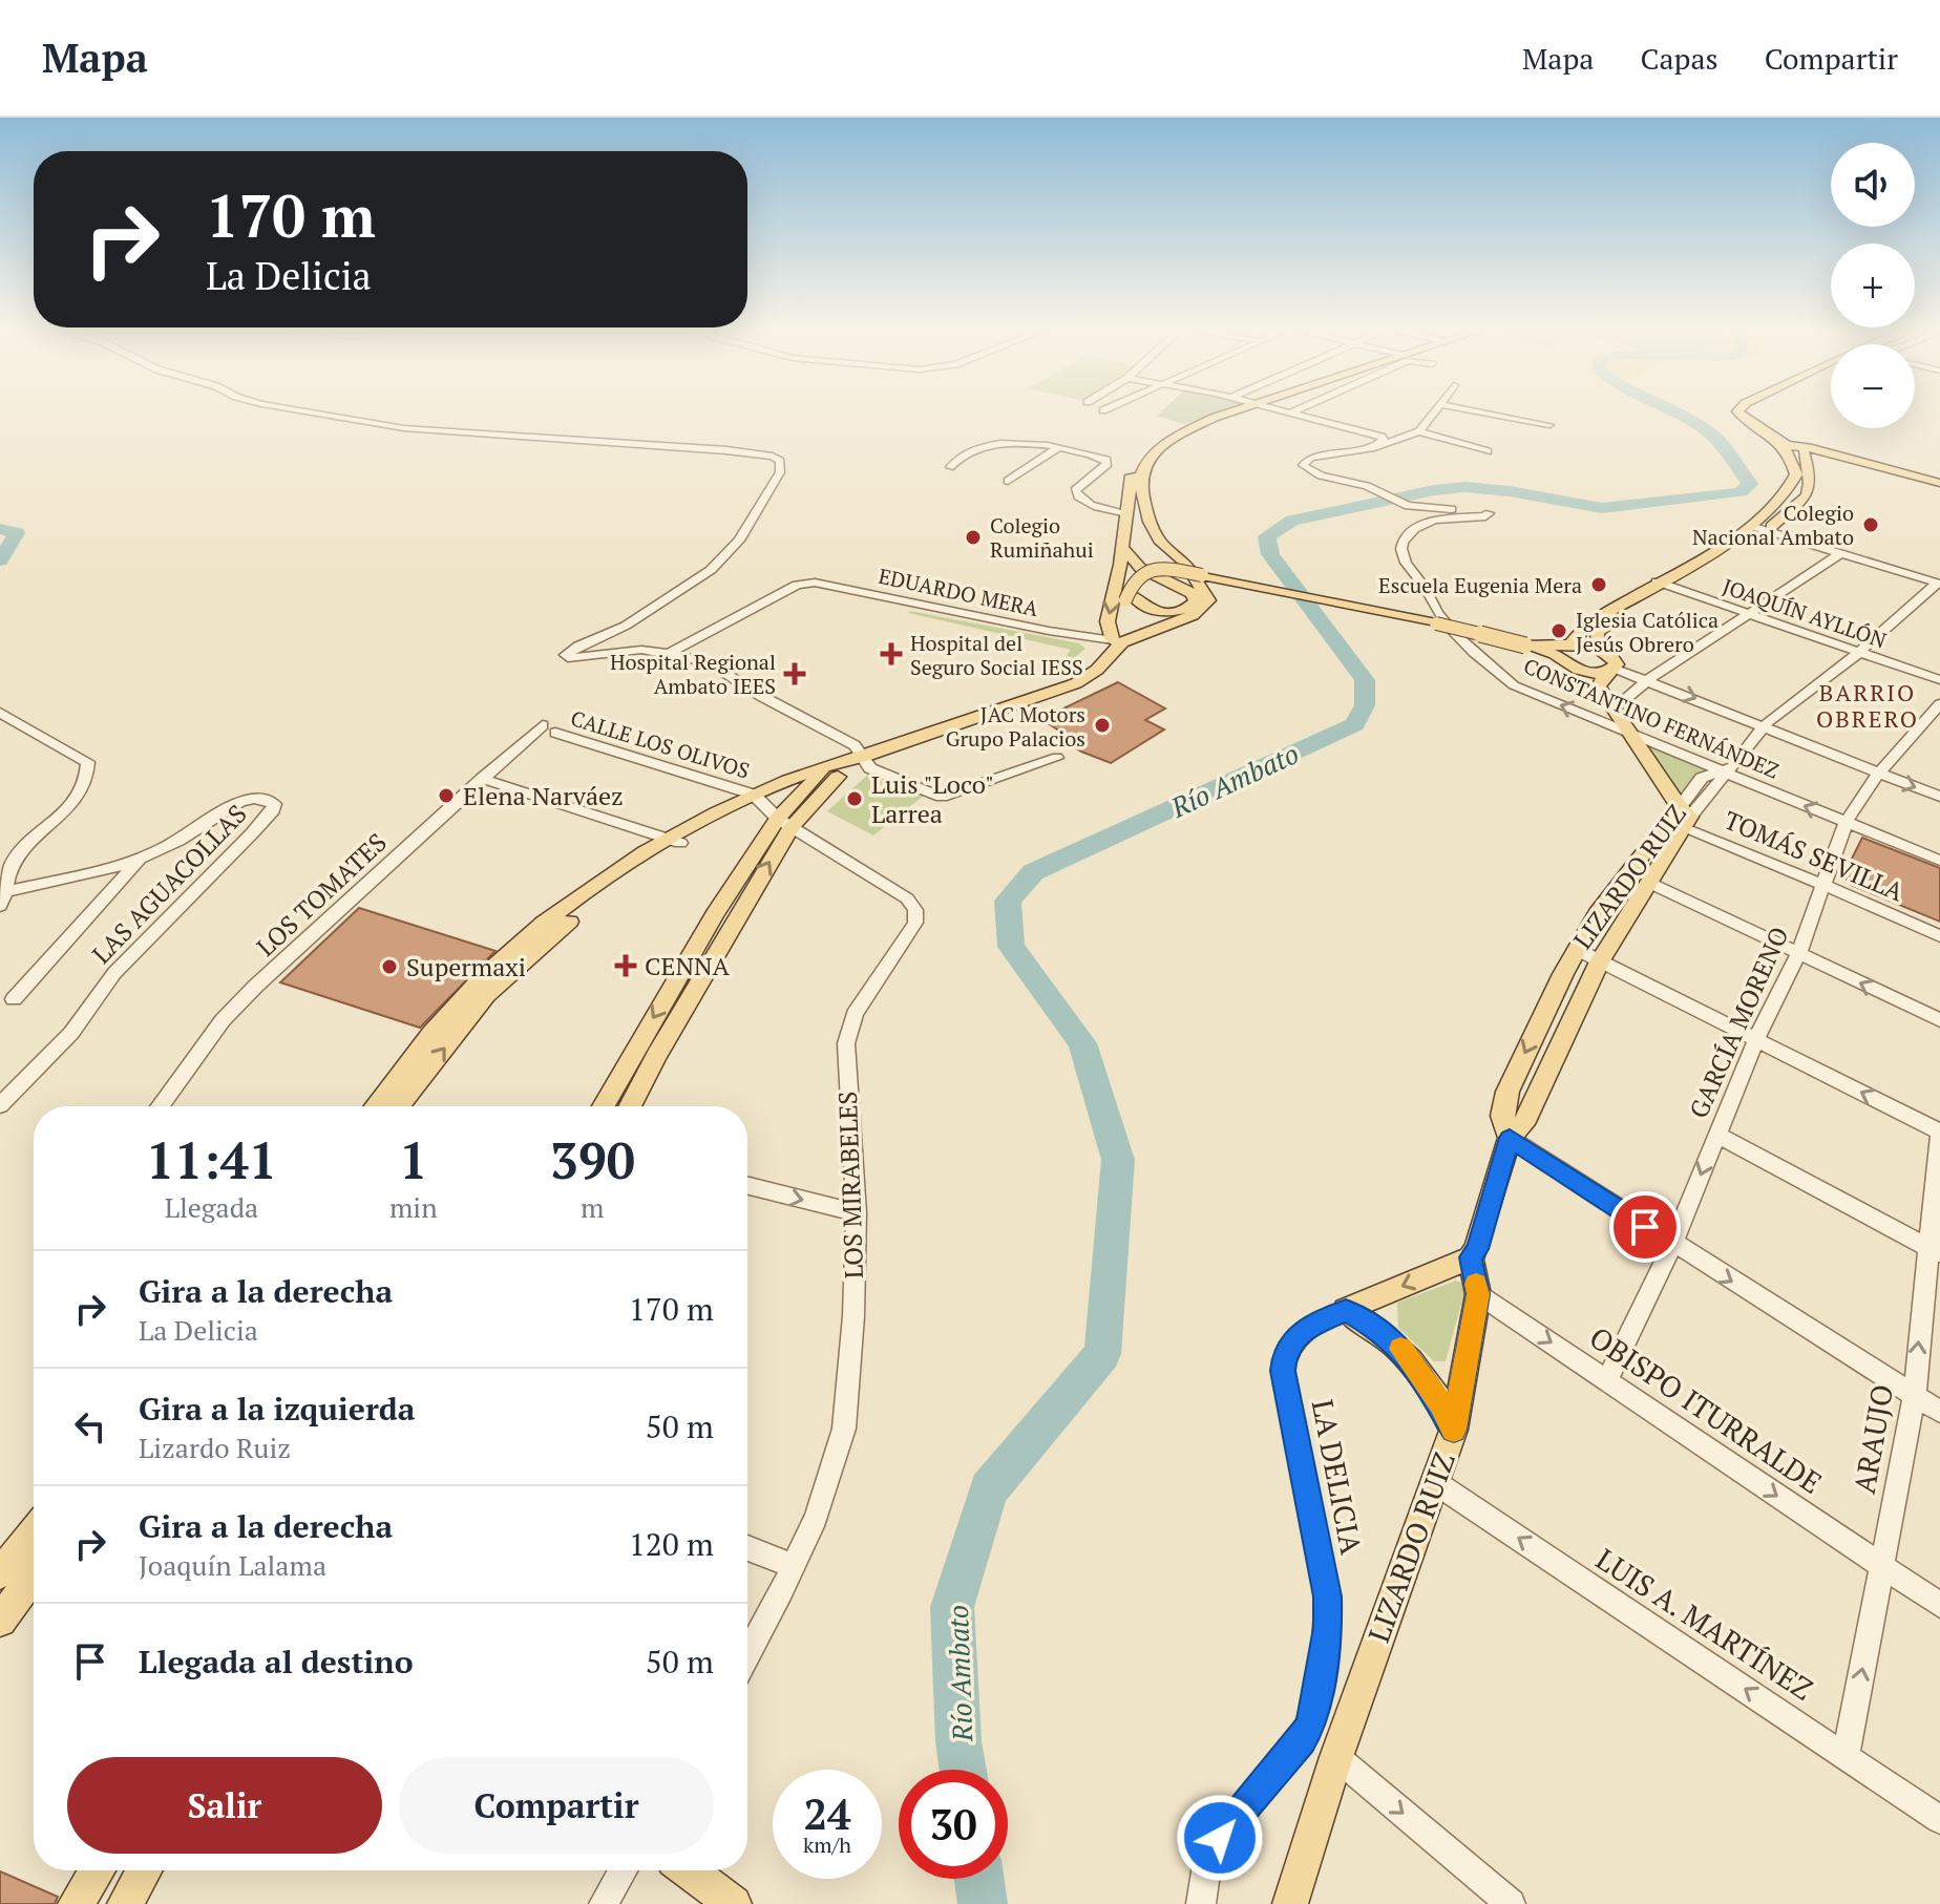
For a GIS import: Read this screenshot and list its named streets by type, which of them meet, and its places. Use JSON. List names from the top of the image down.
{
  "streets": {
    "main road": ["LIZARDO RUIZ", "LA DELICIA"],
    "street": [
      "EDUARDO MERA",
      "JOAQUÍN AYLLÓN",
      "CONSTANTINO FERNÁNDEZ",
      "CALLE LOS OLIVOS",
      "TOMÁS SEVILLA",
      "LAS AGUACOLLAS",
      "LOS TOMATES",
      "GARCÍA MORENO",
      "LOS MIRABELES",
      "OBISPO ITURRALDE",
      "ARAUJO",
      "LUIS A. MARTÍNEZ"
    ]
  },
  "crossings": [
    ["JOAQUÍN AYLLÓN", "LIZARDO RUIZ"],
    ["CONSTANTINO FERNÁNDEZ", "LIZARDO RUIZ"],
    ["CONSTANTINO FERNÁNDEZ", "GARCÍA MORENO"],
    ["CALLE LOS OLIVOS", "LOS TOMATES"],
    ["TOMÁS SEVILLA", "LIZARDO RUIZ"],
    ["TOMÁS SEVILLA", "GARCÍA MORENO"],
    ["LIZARDO RUIZ", "OBISPO ITURRALDE"],
    ["LIZARDO RUIZ", "LA DELICIA"],
    ["LIZARDO RUIZ", "LUIS A. MARTÍNEZ"],
    ["GARCÍA MORENO", "OBISPO ITURRALDE"],
    ["OBISPO ITURRALDE", "ARAUJO"],
    ["ARAUJO", "LUIS A. MARTÍNEZ"]
  ],
  "one_way": ["ARAUJO", "LUIS A. MARTÍNEZ"],
  "districts": ["BARRIO OBRERO"],
  "water": ["Río Ambato"],
  "places": {
    "other": [
      "Colegio Nacional Ambato",
      "Colegio Rumiñahui",
      "Escuela Eugenia Mera",
      "Iglesia Católica Jesús Obrero",
      "JAC Motors Grupo Palacios",
      "Elena Narváez",
      "Luis \"Loco\" Larrea",
      "Supermaxi"
    ],
    "health": ["Hospital del Seguro Social IESS", "Hospital Regional Ambato IEES", "CENNA"]
  },
  "page": {
    "header": "Mapa",
    "nav": ["Mapa", "Capas", "Compartir"],
    "map_buttons": ["+", "−"],
    "turn": ["170 m", "La Delicia"],
    "eta": [
      "11:41",
      "Llegada",
      "1",
      "min",
      "390",
      "m"
    ],
    "list": [
      {
        "name": "Gira a la derecha",
        "note": "La Delicia",
        "value": "170 m"
      },
      {
        "name": "Gira a la izquierda",
        "note": "Lizardo Ruiz",
        "value": "50 m"
      },
      {
        "name": "Gira a la derecha",
        "note": "Joaquín Lalama",
        "value": "120 m"
      },
      {
        "name": "Llegada al destino",
        "value": "50 m"
      }
    ],
    "buttons": ["Salir", "Compartir"],
    "speed": "24 km/h",
    "limit": "30"
  }
}
